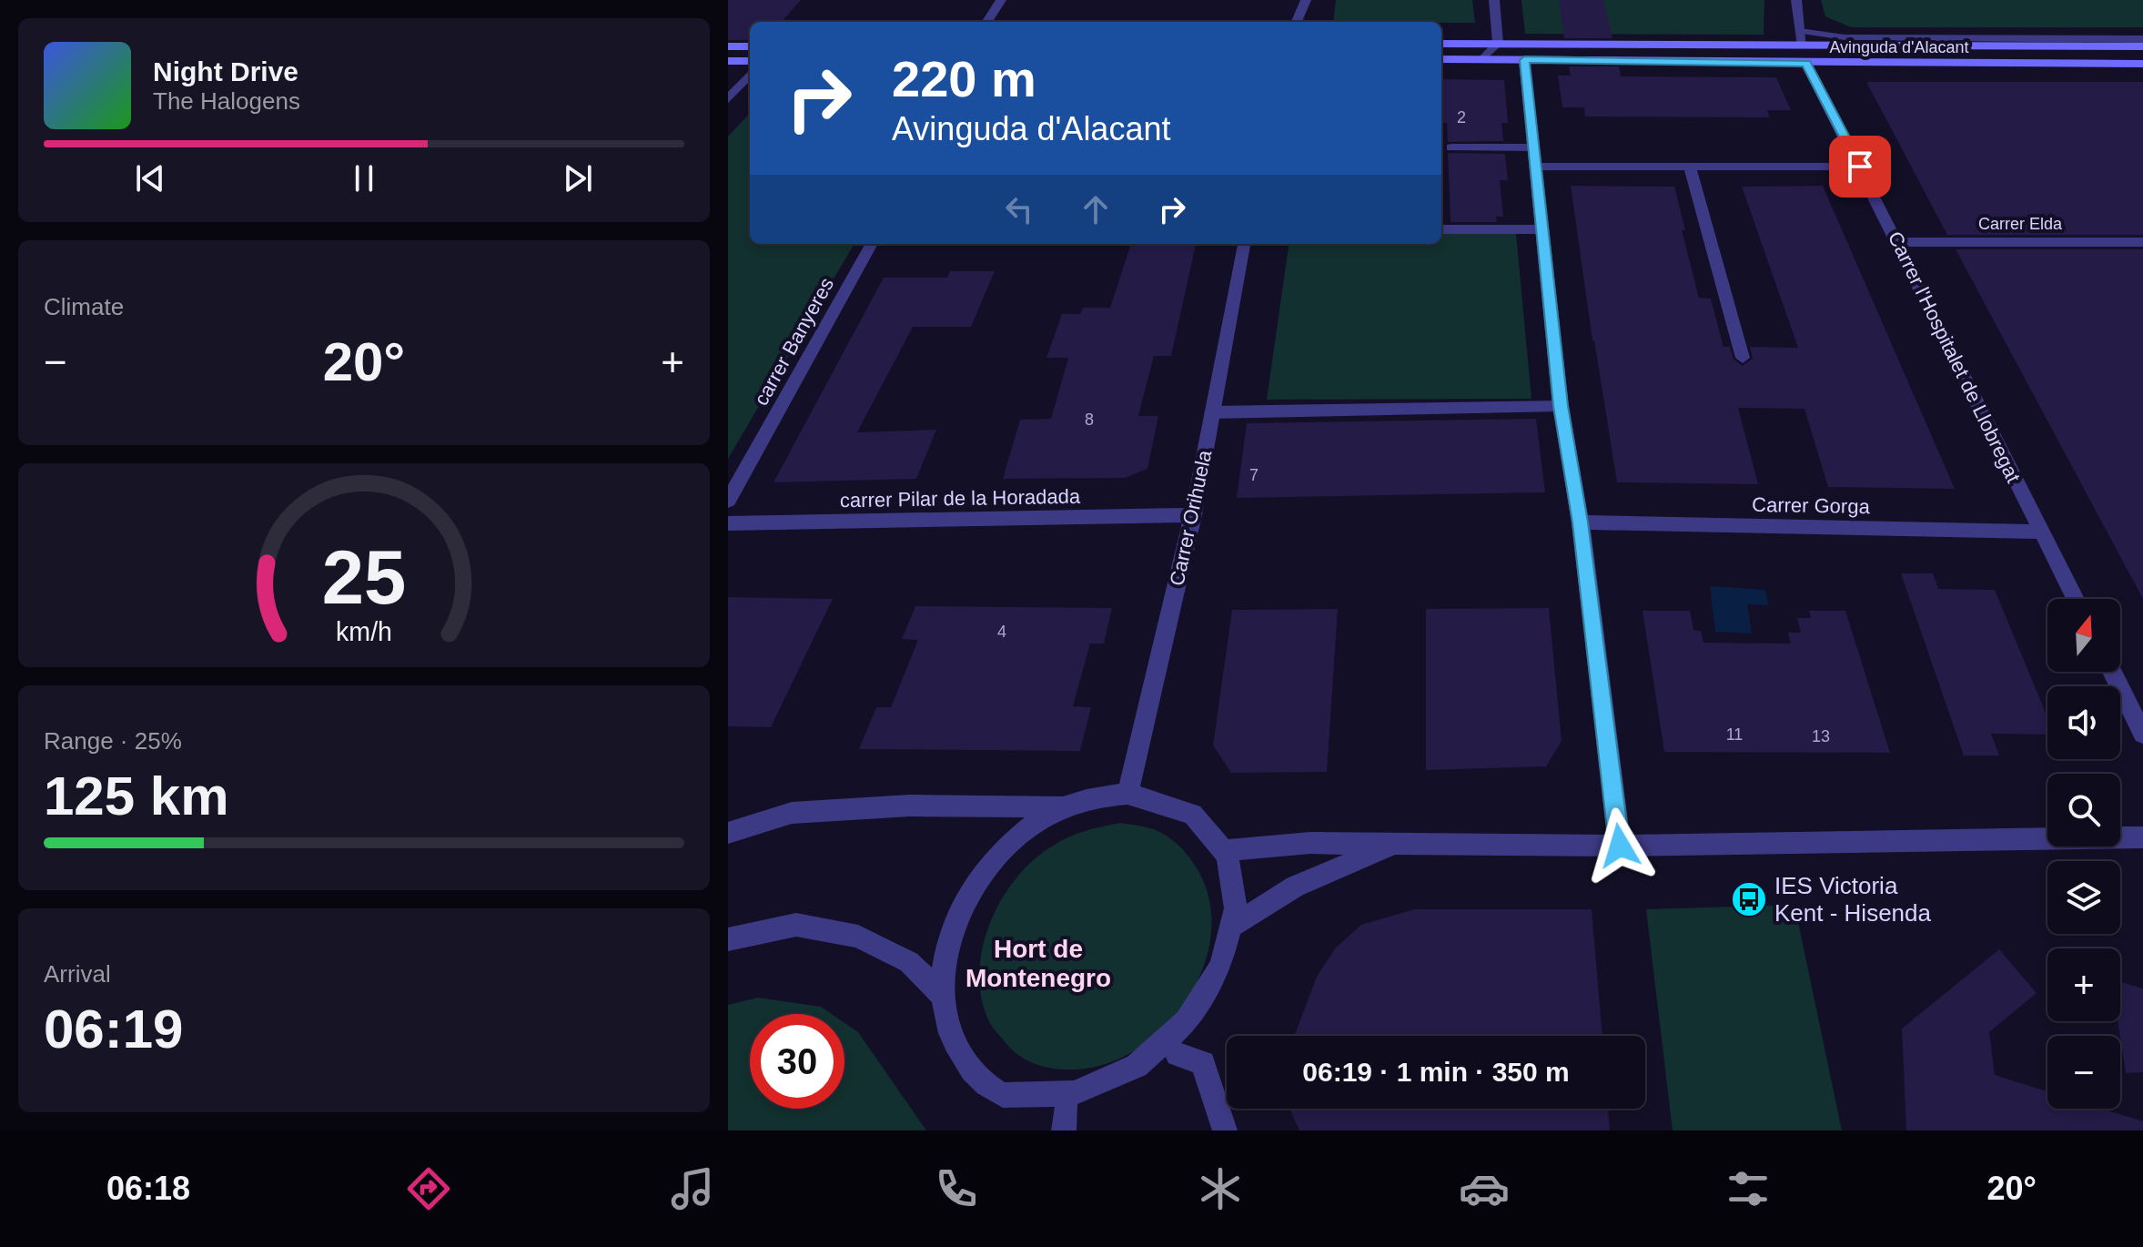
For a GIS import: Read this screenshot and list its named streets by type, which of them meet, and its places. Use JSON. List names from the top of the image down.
{
  "streets": {
    "main road": ["Avinguda d'Alacant"],
    "street": [
      "Carrer Elda",
      "carrer Banyeres",
      "Carrer l'Hospitalet de Llobregat",
      "carrer Pilar de la Horadada",
      "Carrer Gorga",
      "Carrer Orihuela"
    ]
  },
  "crossings": [
    ["Avinguda d'Alacant", "Carrer l'Hospitalet de Llobregat"],
    ["Carrer Elda", "Carrer l'Hospitalet de Llobregat"],
    ["Carrer l'Hospitalet de Llobregat", "Carrer Gorga"],
    ["carrer Pilar de la Horadada", "Carrer Orihuela"]
  ],
  "districts": ["Hort de Montenegro"],
  "places": {
    "bus stop": ["IES Victoria Kent - Hisenda"]
  },
  "house_numbers": [
    "2",
    "8",
    "7",
    "4",
    "11",
    "13"
  ],
  "north": "top",
  "page": {
    "turn": ["220 m", "Avinguda d'Alacant"],
    "song": ["Night Drive", "The Halogens"],
    "tile": [
      "Climate",
      ["Range · 25%", "125 km"],
      ["Arrival", "06:19"]
    ],
    "heat": ["−", "20°", "+"],
    "map_buttons": ["+", "−"],
    "limit": "30",
    "trip": "06:19 · 1 min · 350 m",
    "tabs": ["06:18", "20°"],
    "gauge": ["25", "km/h"]
  }
}
